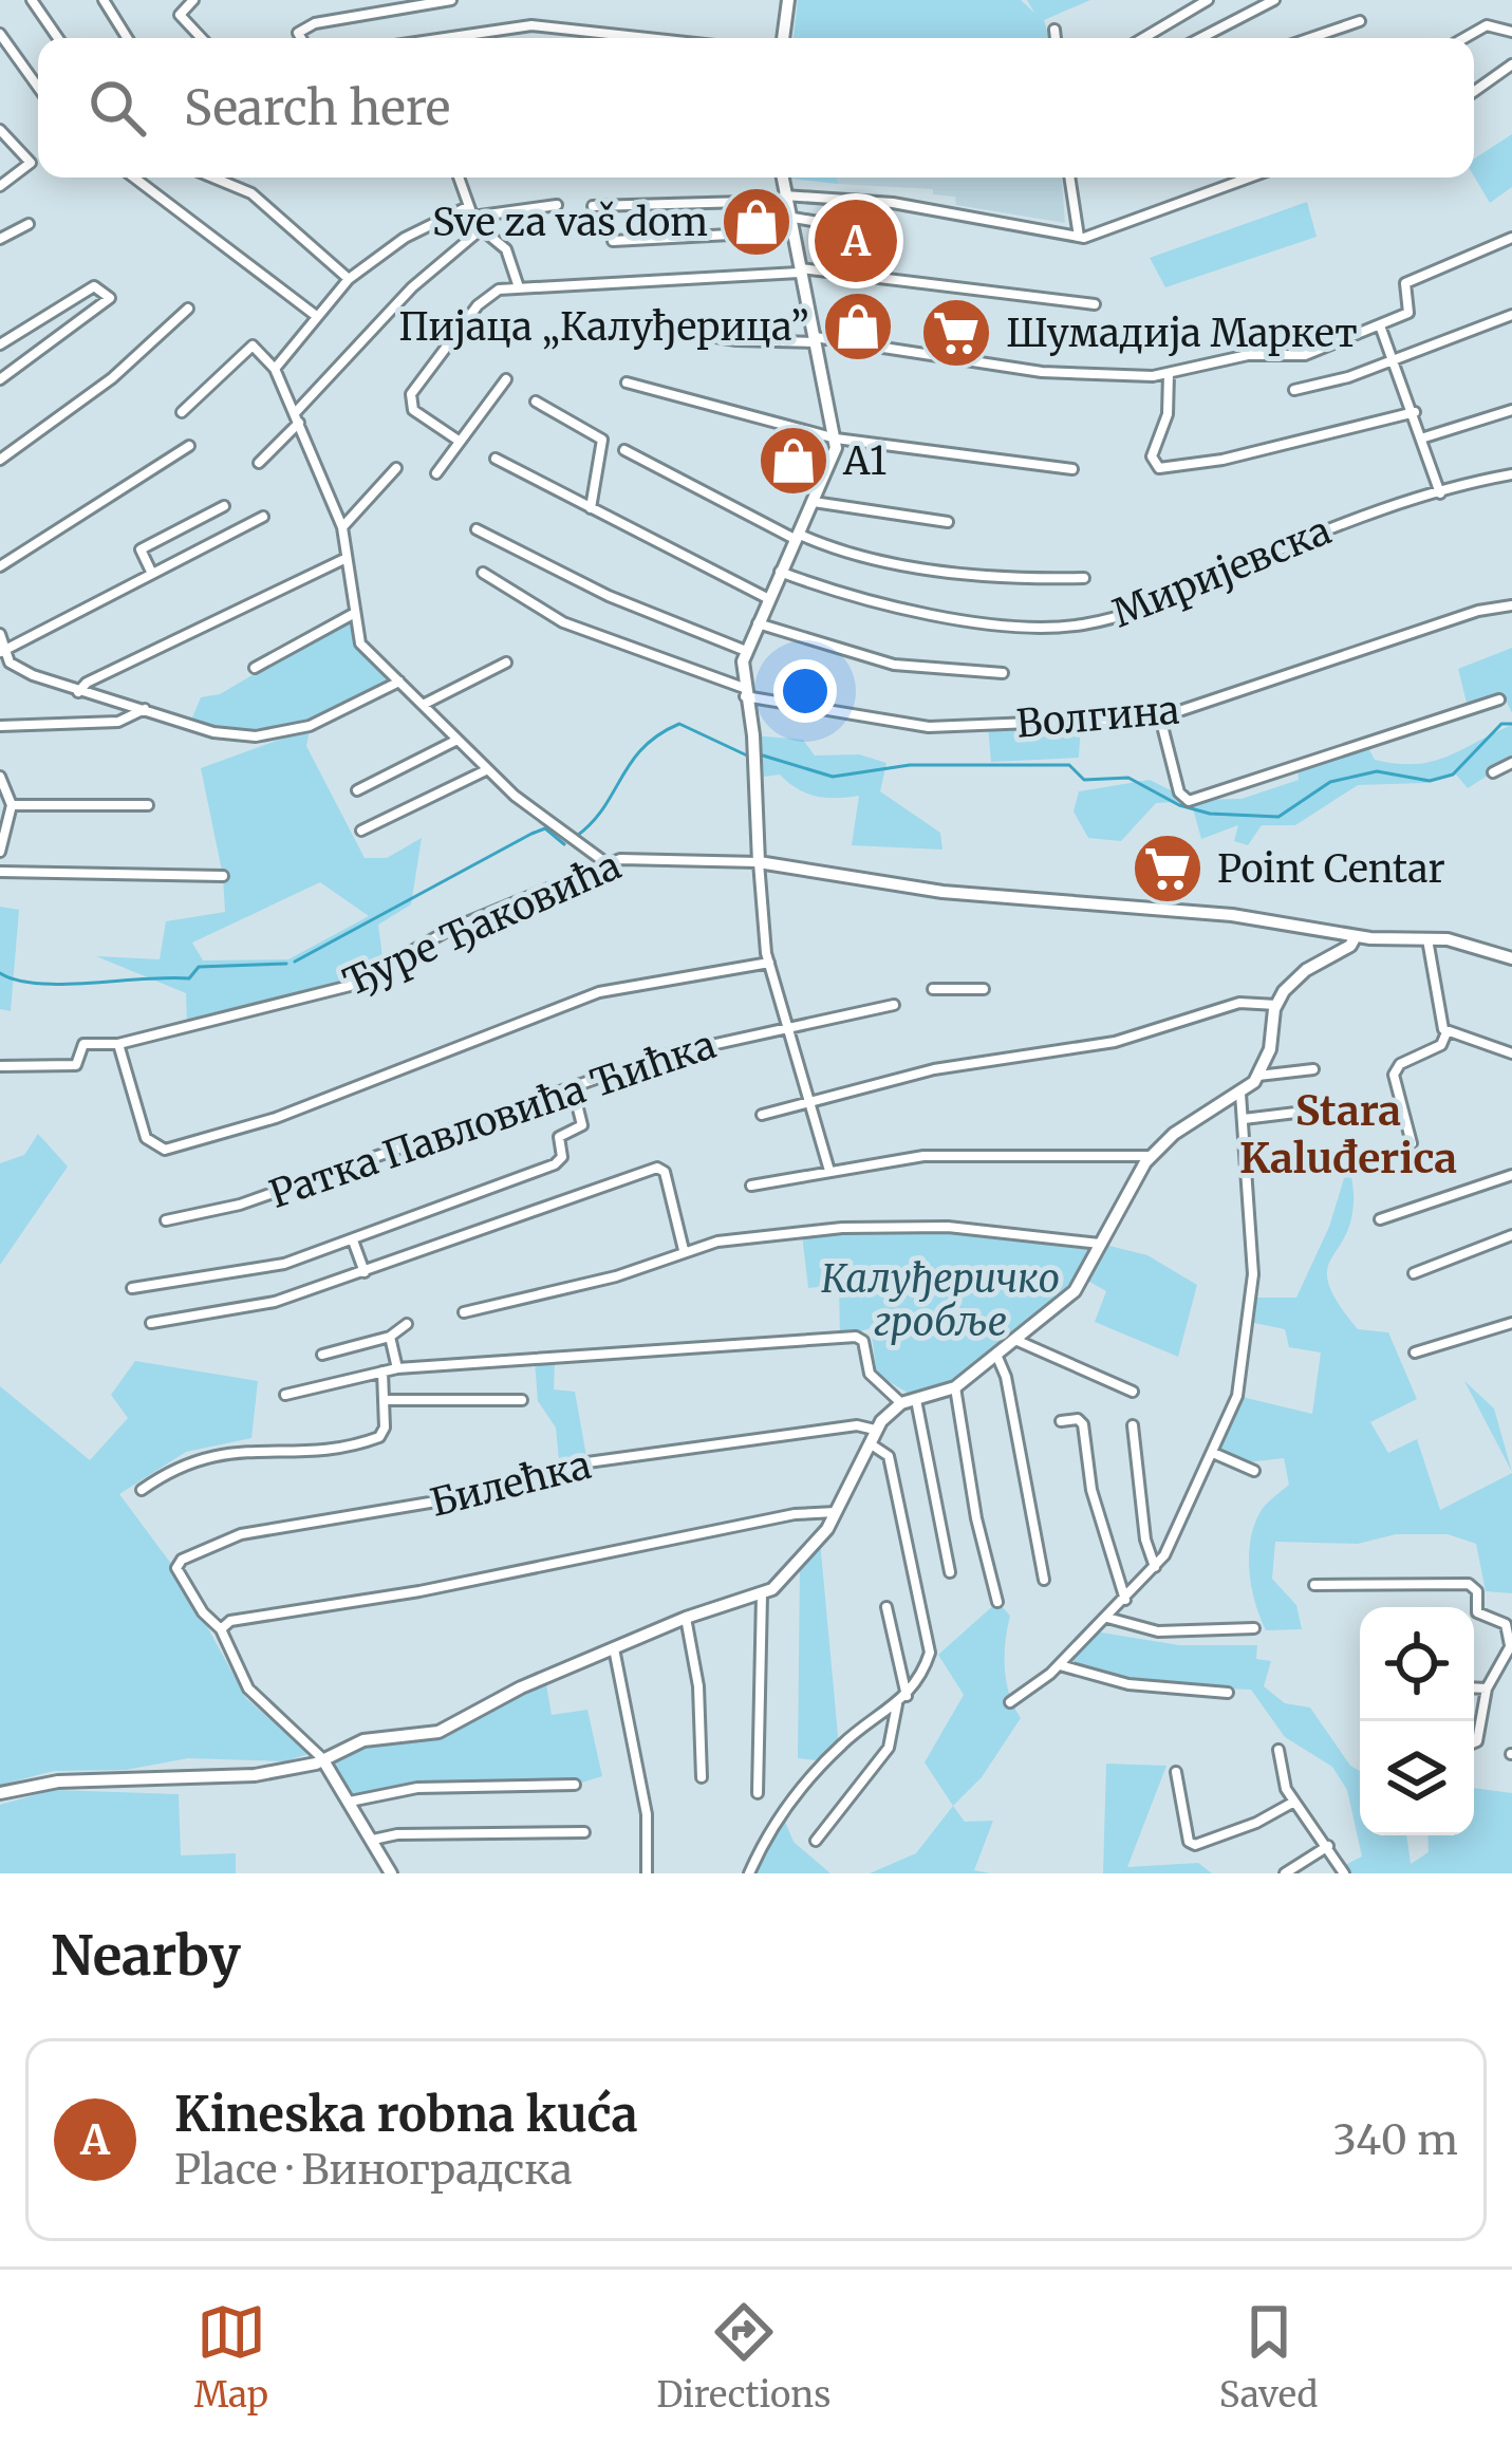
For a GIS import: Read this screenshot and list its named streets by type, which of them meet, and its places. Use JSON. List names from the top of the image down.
{
  "streets": {
    "street": [
      "Миријевска",
      "Волгина",
      "Ђуре Ђаковића",
      "Ратка Павловића Ћићка",
      "Билећка"
    ]
  },
  "districts": ["Stara Kaluđerica"],
  "parks": ["Калуђеричко гробље"],
  "places": {
    "shop": ["Sve za vaš dom", "Пијаца „Калуђерица”", "A1"],
    "supermarket": ["Шумадија Маркет", "Point Centar"]
  },
  "page": {
    "search": "Search here",
    "pins": "A",
    "heading": "Nearby",
    "list": [
      {
        "mark": "A",
        "name": "Kineska robna kuća",
        "note": "Place · Виноградска",
        "value": "340 m"
      }
    ],
    "nav": ["Map", "Directions", "Saved"]
  }
}
